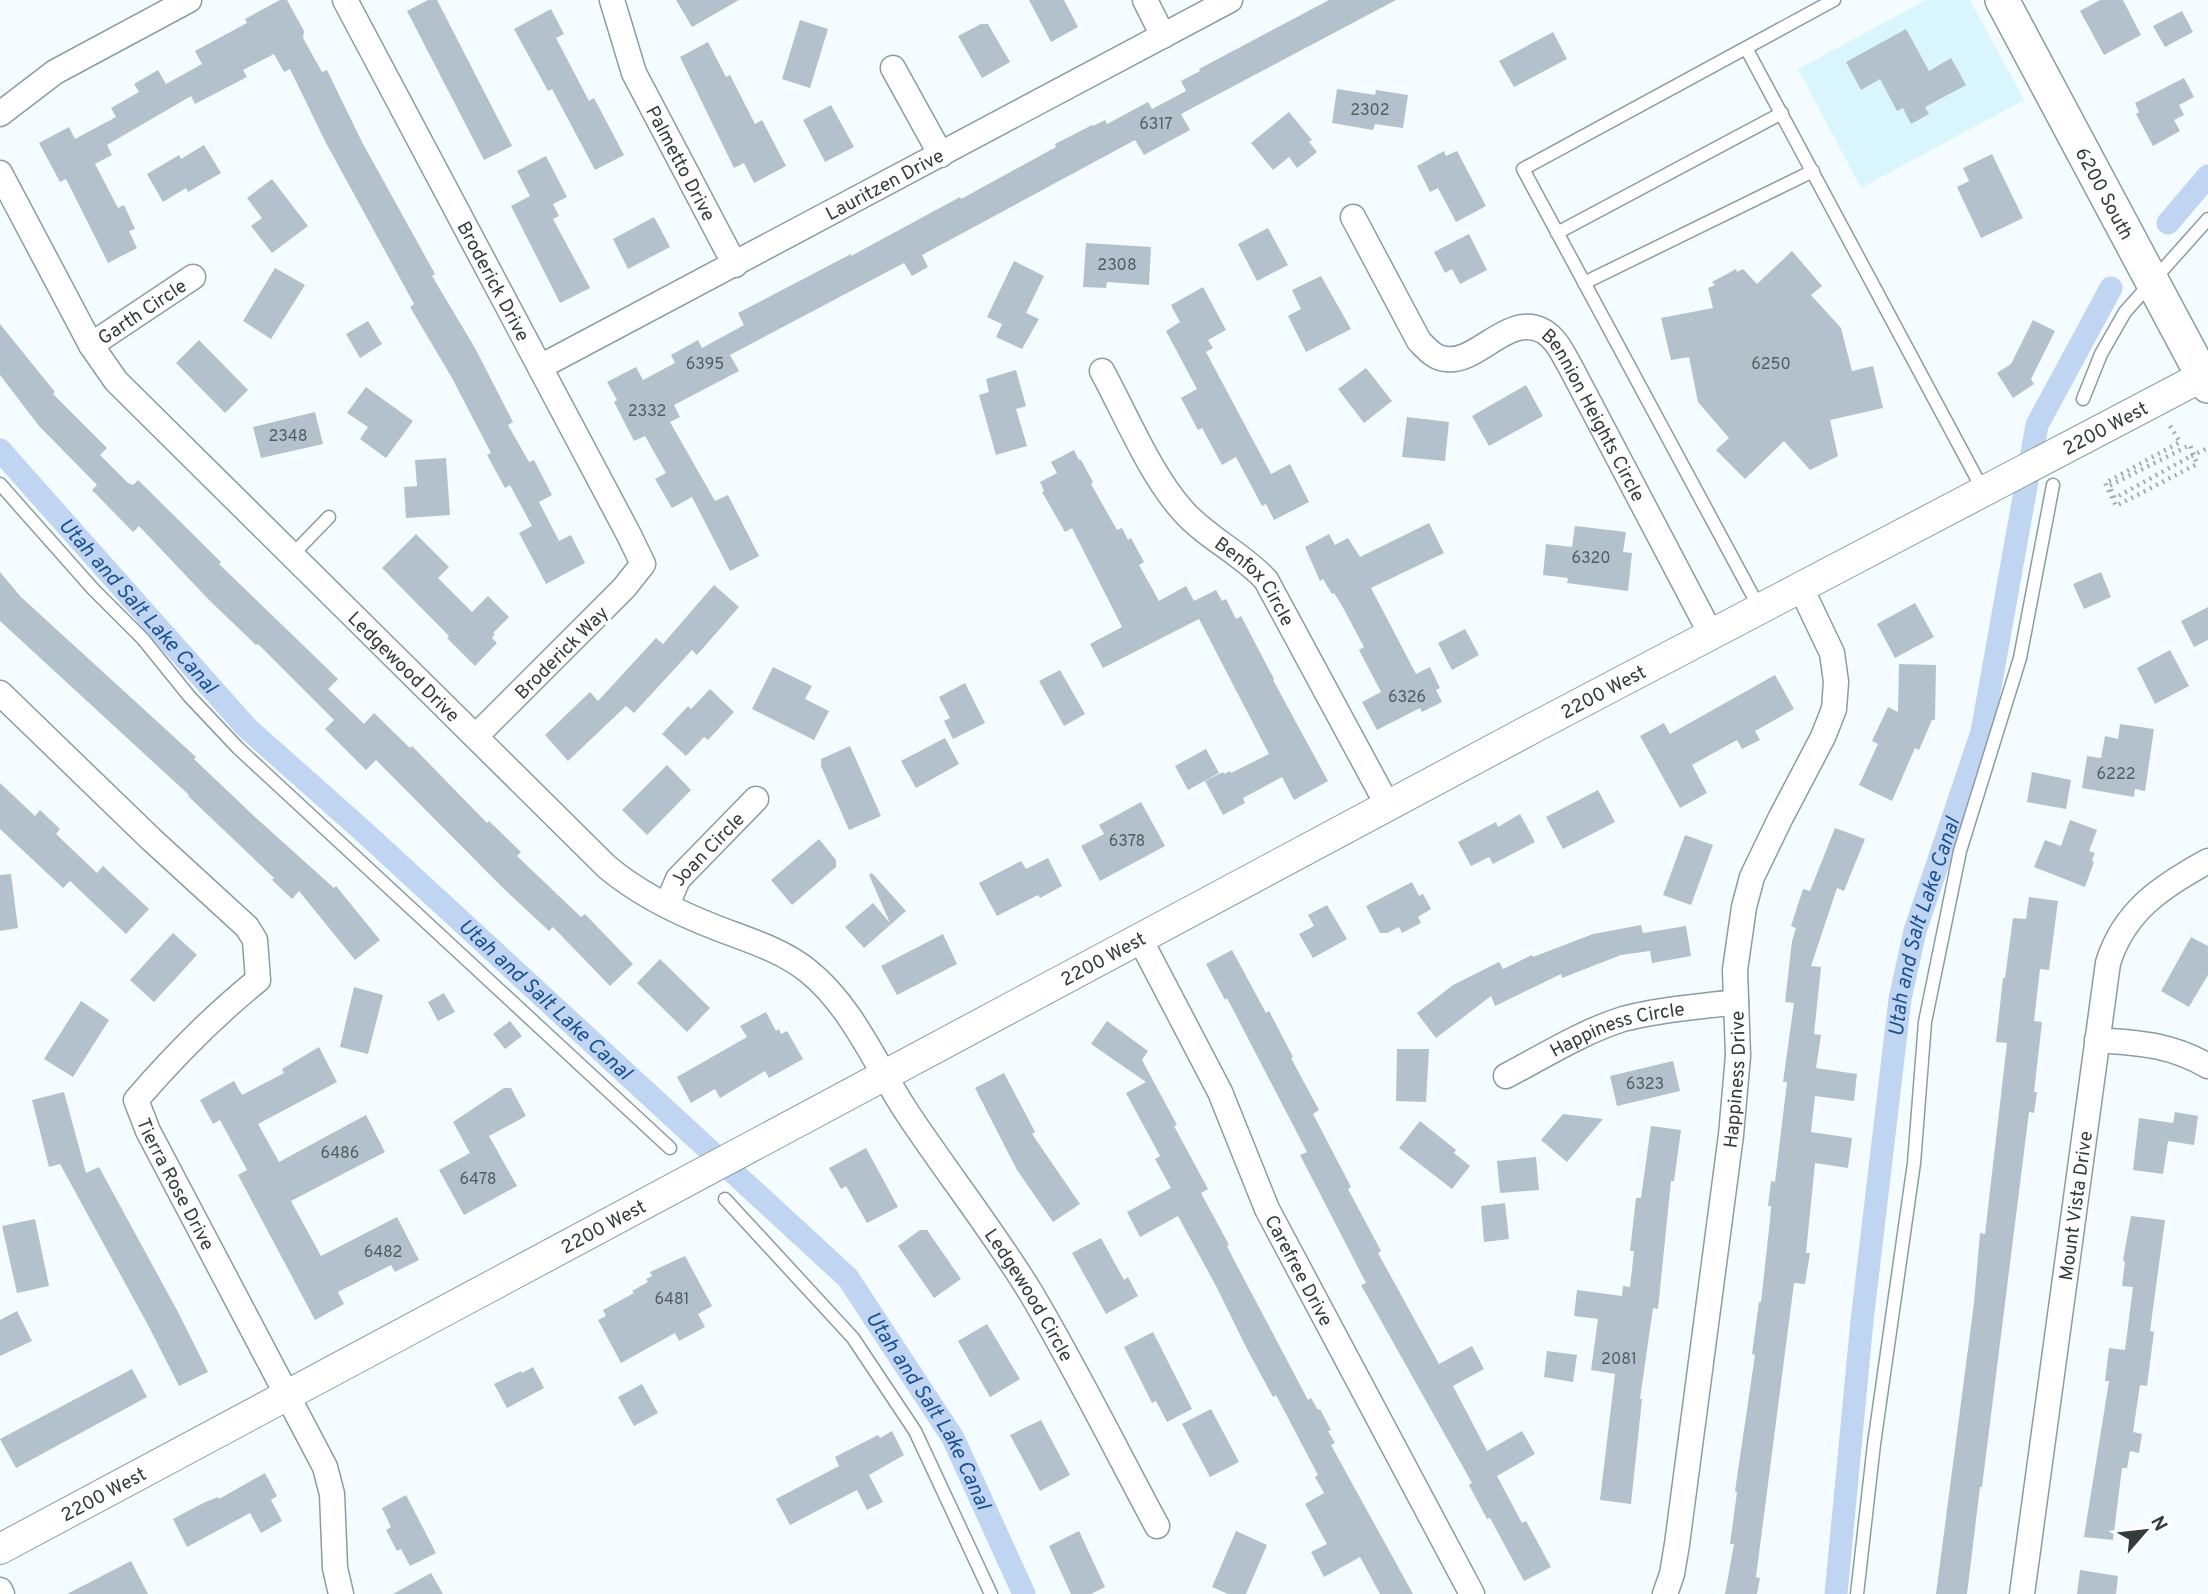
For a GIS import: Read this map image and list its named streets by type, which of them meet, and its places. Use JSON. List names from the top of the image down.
{
  "streets": {
    "main road": ["6200 South"],
    "street": [
      "Palmetto Drive",
      "Lauritzen Drive",
      "Broderick Drive",
      "Garth Circle",
      "Bennion Heights Circle",
      "2200 West",
      "Benfox Circle",
      "Broderick Way",
      "Ledgewood Drive",
      "Joan Circle",
      "Happiness Circle",
      "Happiness Drive",
      "Tierra Rose Drive",
      "Mount Vista Drive",
      "Carefree Drive",
      "Ledgewood Circle"
    ]
  },
  "crossings": [
    ["Palmetto Drive", "Lauritzen Drive"],
    ["Lauritzen Drive", "Broderick Drive"],
    ["6200 South", "2200 West"],
    ["Broderick Drive", "Broderick Way"],
    ["Garth Circle", "Ledgewood Drive"],
    ["Bennion Heights Circle", "2200 West"],
    ["2200 West", "Benfox Circle"],
    ["2200 West", "Ledgewood Drive"],
    ["2200 West", "Happiness Drive"],
    ["2200 West", "Tierra Rose Drive"],
    ["2200 West", "Carefree Drive"],
    ["2200 West", "Ledgewood Circle"],
    ["Broderick Way", "Ledgewood Drive"],
    ["Ledgewood Drive", "Joan Circle"],
    ["Ledgewood Drive", "Ledgewood Circle"],
    ["Happiness Circle", "Happiness Drive"]
  ],
  "water": ["Utah and Salt Lake Canal"],
  "house_numbers": [
    "2302",
    "6317",
    "2308",
    "6395",
    "6250",
    "2332",
    "2348",
    "6320",
    "6326",
    "6222",
    "6378",
    "6323",
    "6486",
    "6478",
    "6482",
    "6481",
    "2081"
  ],
  "north": "top right"
}
